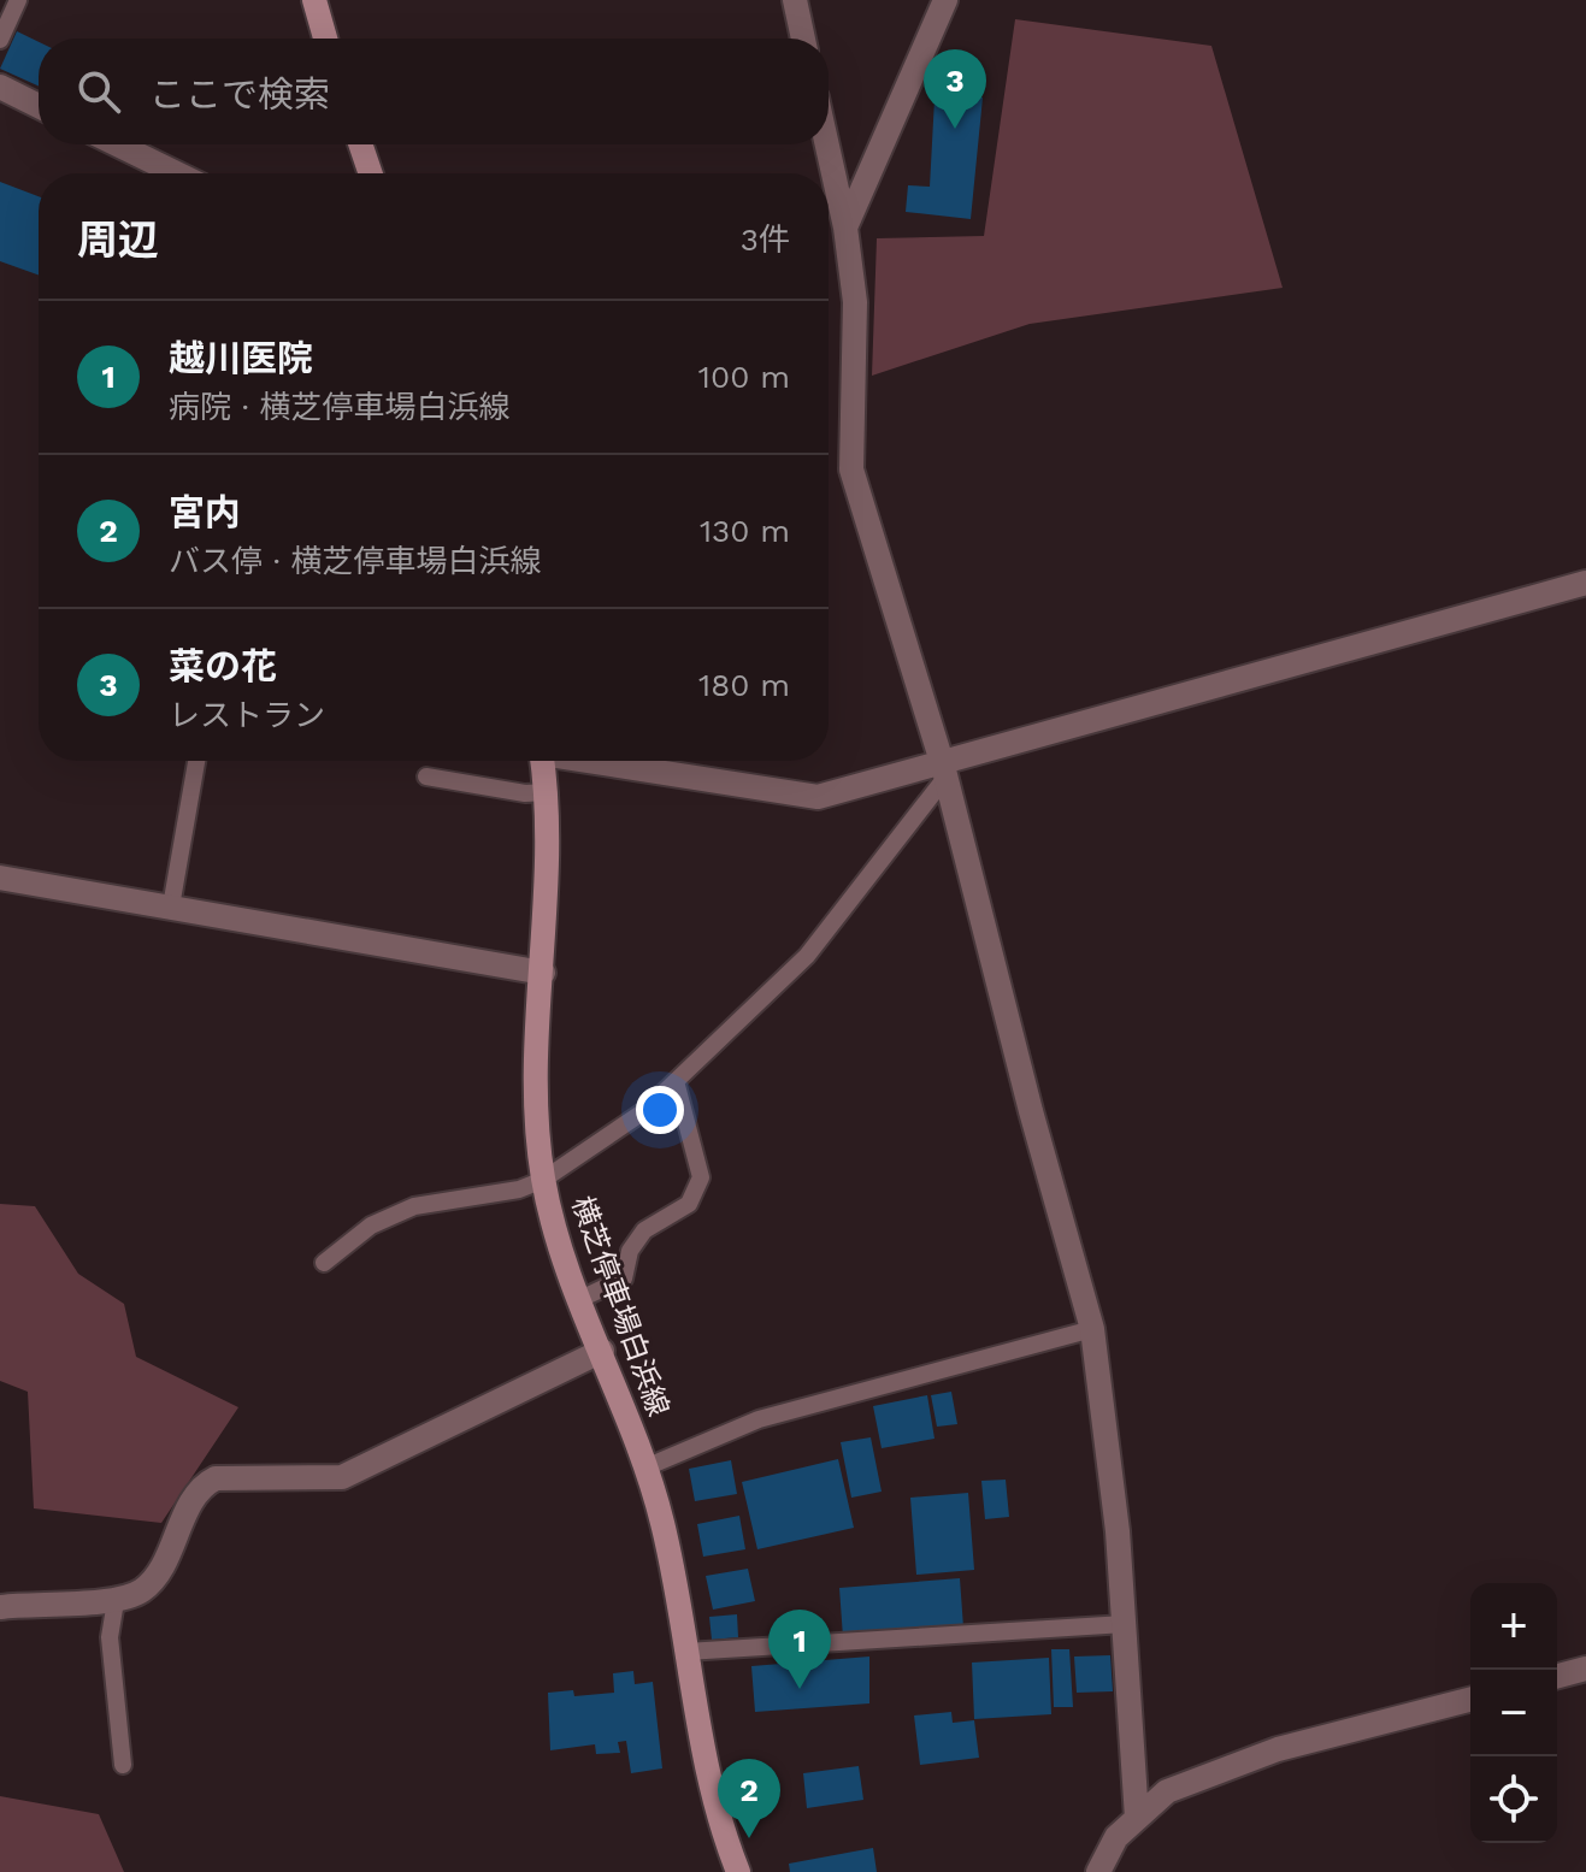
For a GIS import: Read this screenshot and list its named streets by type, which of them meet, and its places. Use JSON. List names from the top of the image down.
{
  "streets": {
    "main road": ["横芝停車場白浜線"]
  },
  "page": {
    "search": "ここで検索",
    "pins": ["3", "1", "2"],
    "heading": ["周辺", "3件"],
    "list": [
      {
        "mark": "1",
        "name": "越川医院",
        "note": "病院 · 横芝停車場白浜線",
        "value": "100 m"
      },
      {
        "mark": "2",
        "name": "宮内",
        "note": "バス停 · 横芝停車場白浜線",
        "value": "130 m"
      },
      {
        "mark": "3",
        "name": "菜の花",
        "note": "レストラン",
        "value": "180 m"
      }
    ],
    "map_buttons": ["+", "−"]
  }
}
